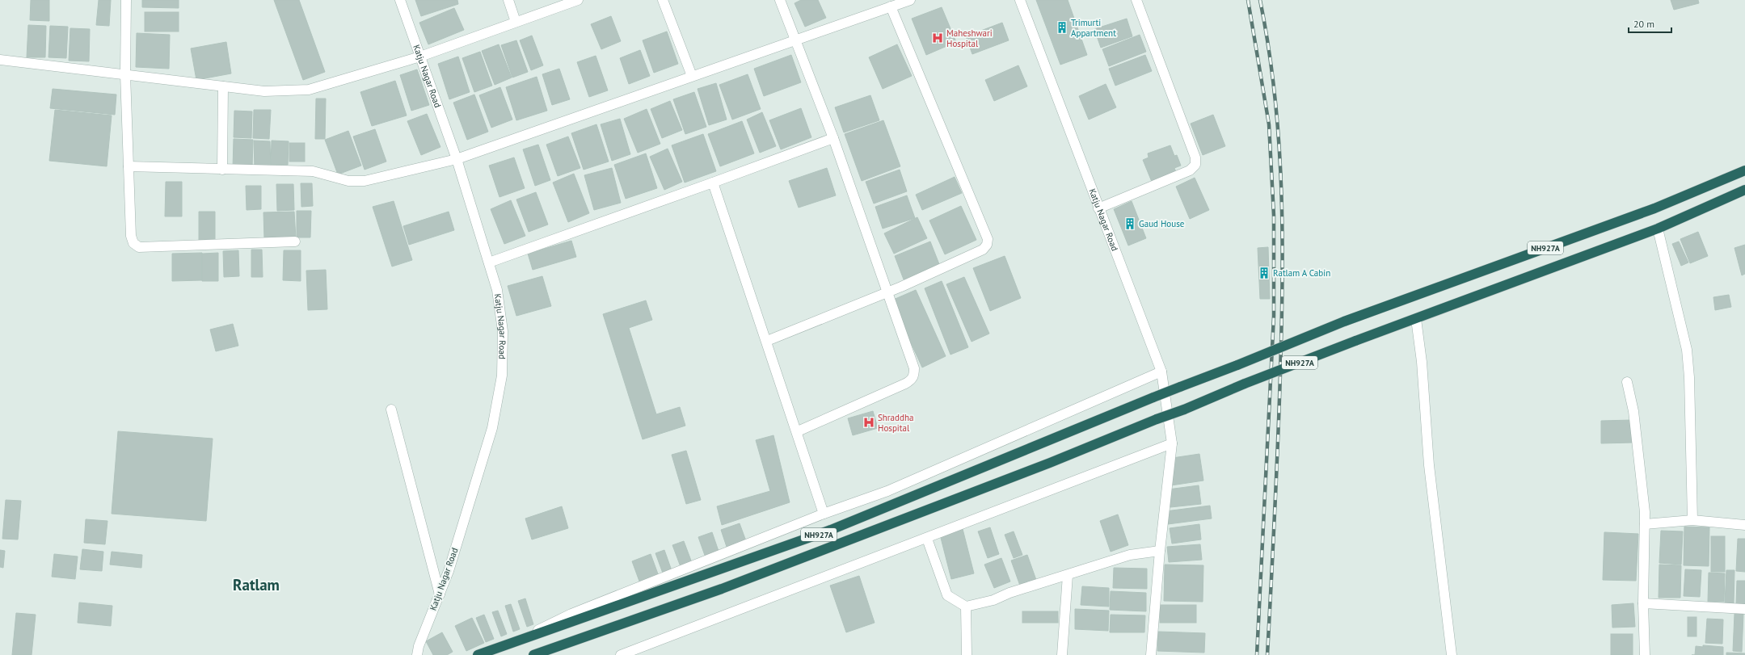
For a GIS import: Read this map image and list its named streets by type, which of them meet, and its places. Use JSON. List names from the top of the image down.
{
  "streets": {
    "highway": ["NH927A"],
    "street": ["Katju Nagar Road"]
  },
  "districts": ["Ratlam"],
  "places": {
    "building": ["Trimurti Appartment", "Gaud House", "Ratlam A Cabin"],
    "hospital": ["Maheshwari Hospital", "Shraddha Hospital"]
  },
  "scale_bar": "20 m"
}
